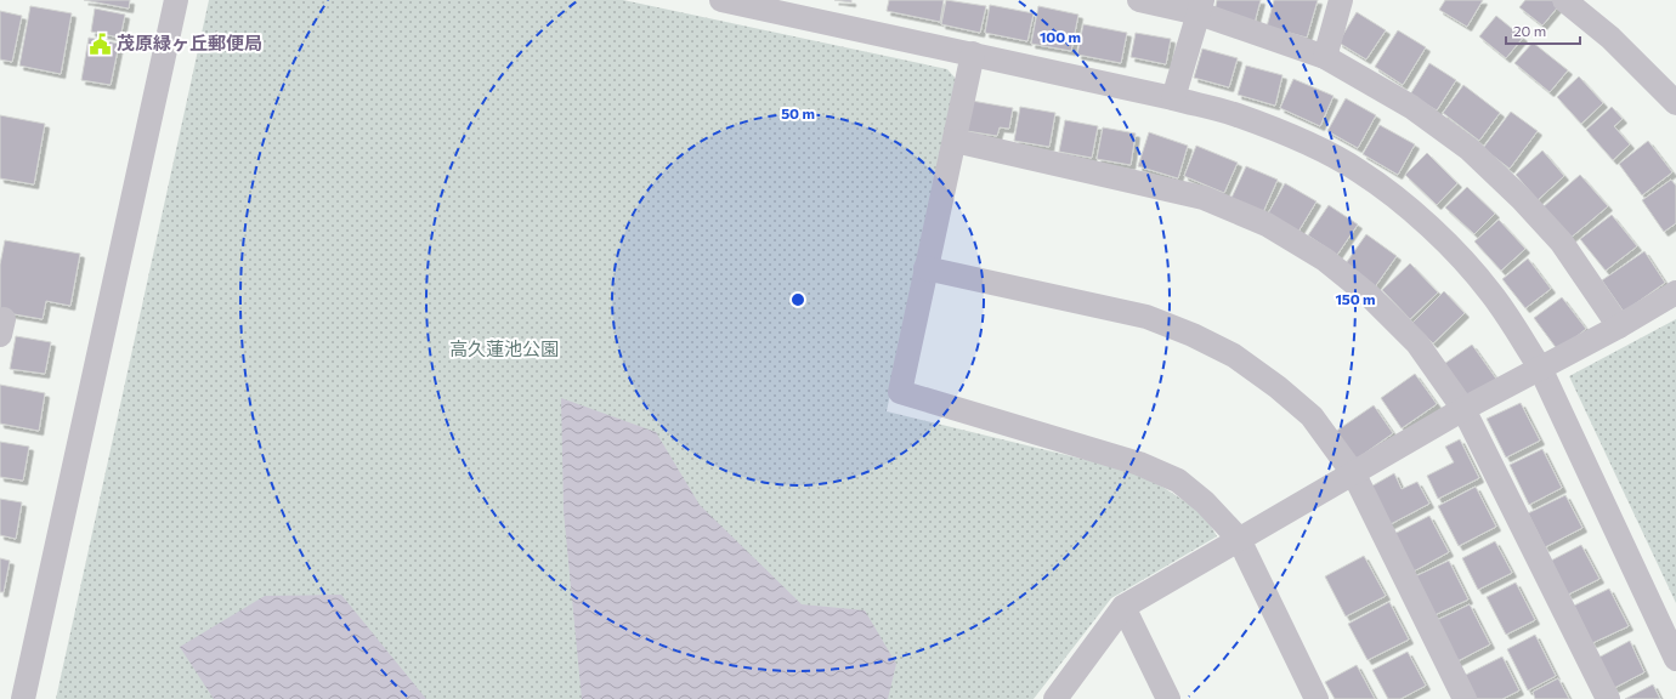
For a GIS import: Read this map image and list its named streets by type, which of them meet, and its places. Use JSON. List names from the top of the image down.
{
  "parks": ["高久蓮池公園"],
  "places": {
    "public building": ["茂原緑ヶ丘郵便局"]
  },
  "scale_bar": "20 m",
  "rings": ["100 m", "50 m", "150 m"]
}
